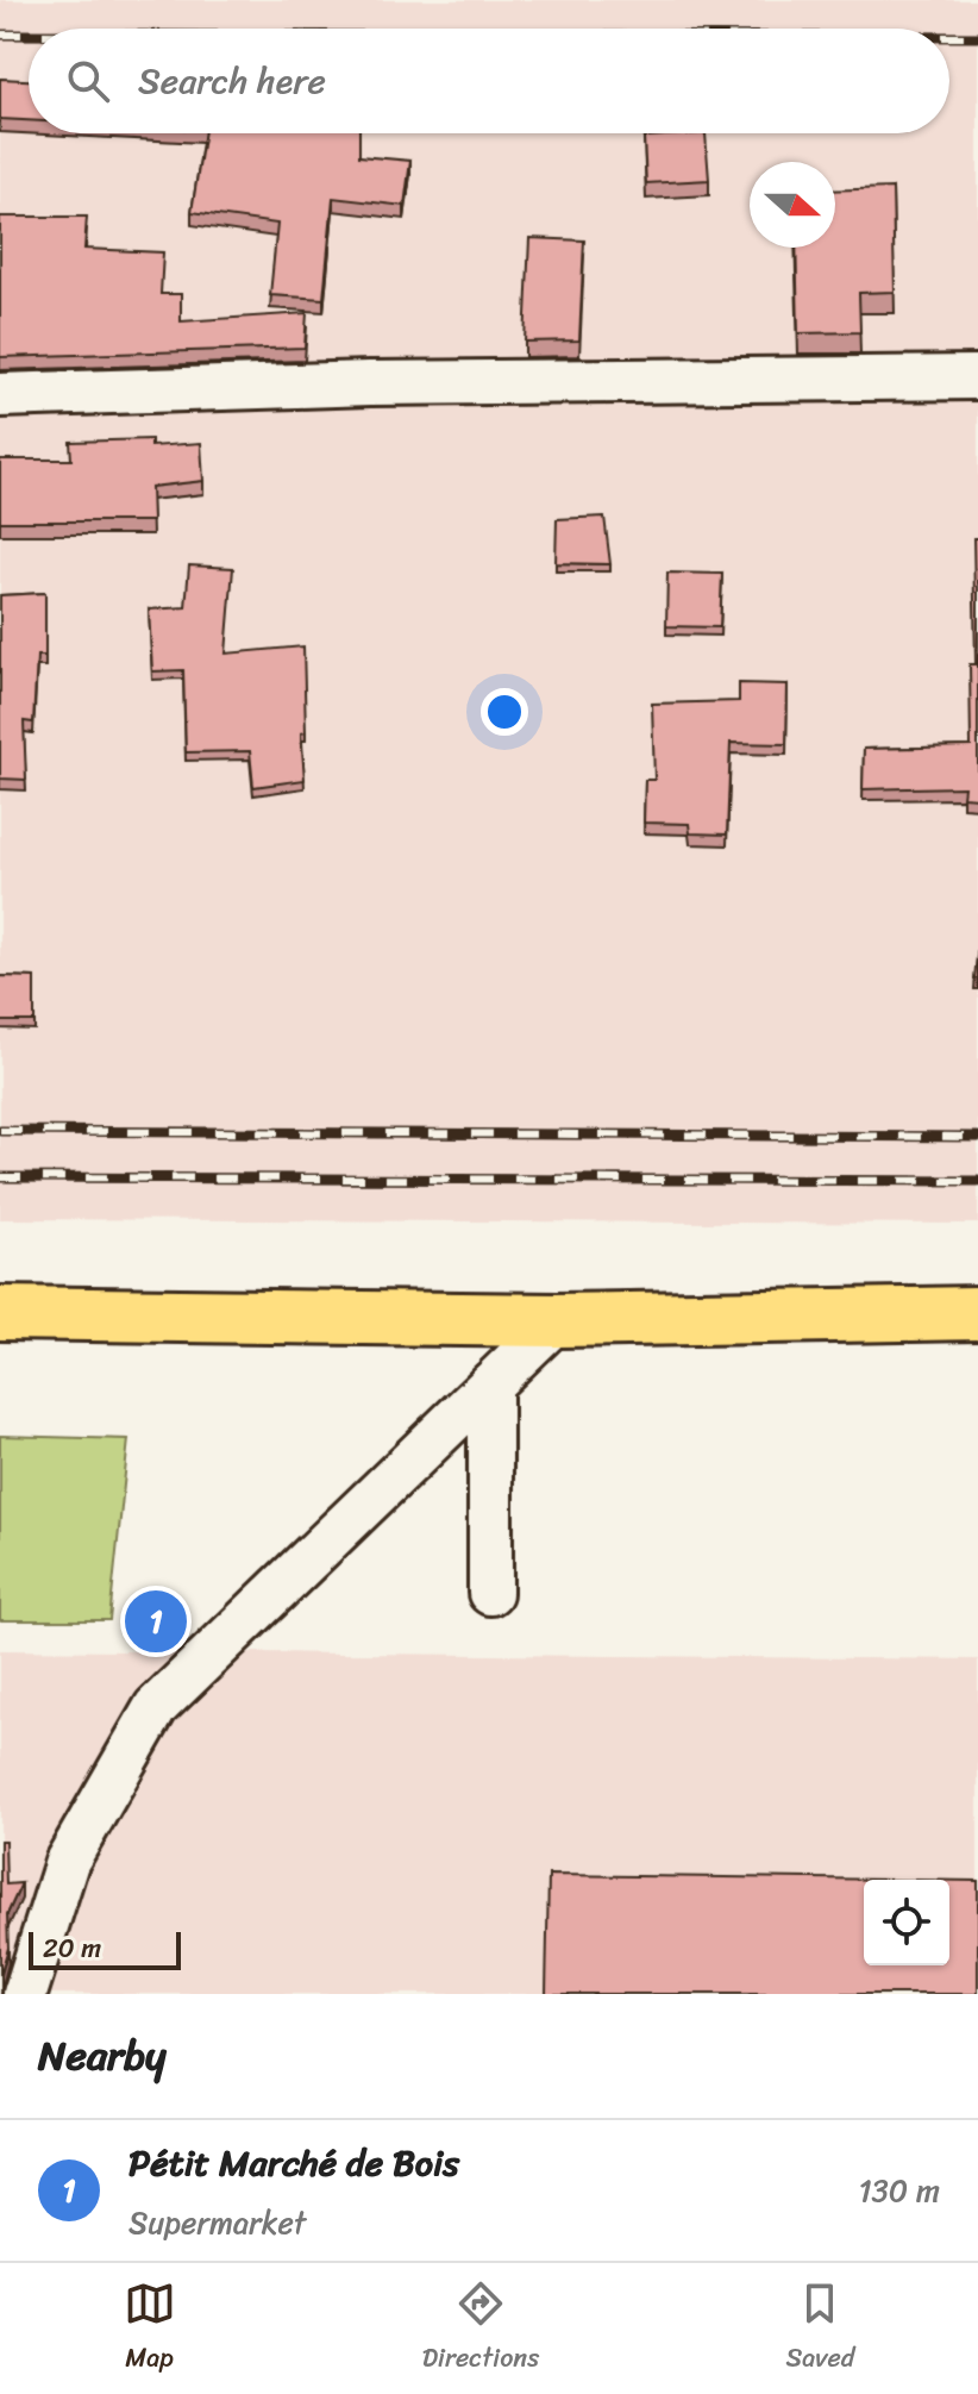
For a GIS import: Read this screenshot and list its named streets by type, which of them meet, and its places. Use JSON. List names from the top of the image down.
{
  "scale_bar": "20 m",
  "north": "right",
  "page": {
    "search": "Search here",
    "pins": "1",
    "scale": "20 m",
    "heading": "Nearby",
    "list": [
      {
        "mark": "1",
        "name": "Pétit Marché de Bois",
        "note": "Supermarket",
        "value": "130 m"
      }
    ],
    "nav": ["Map", "Directions", "Saved"]
  }
}
